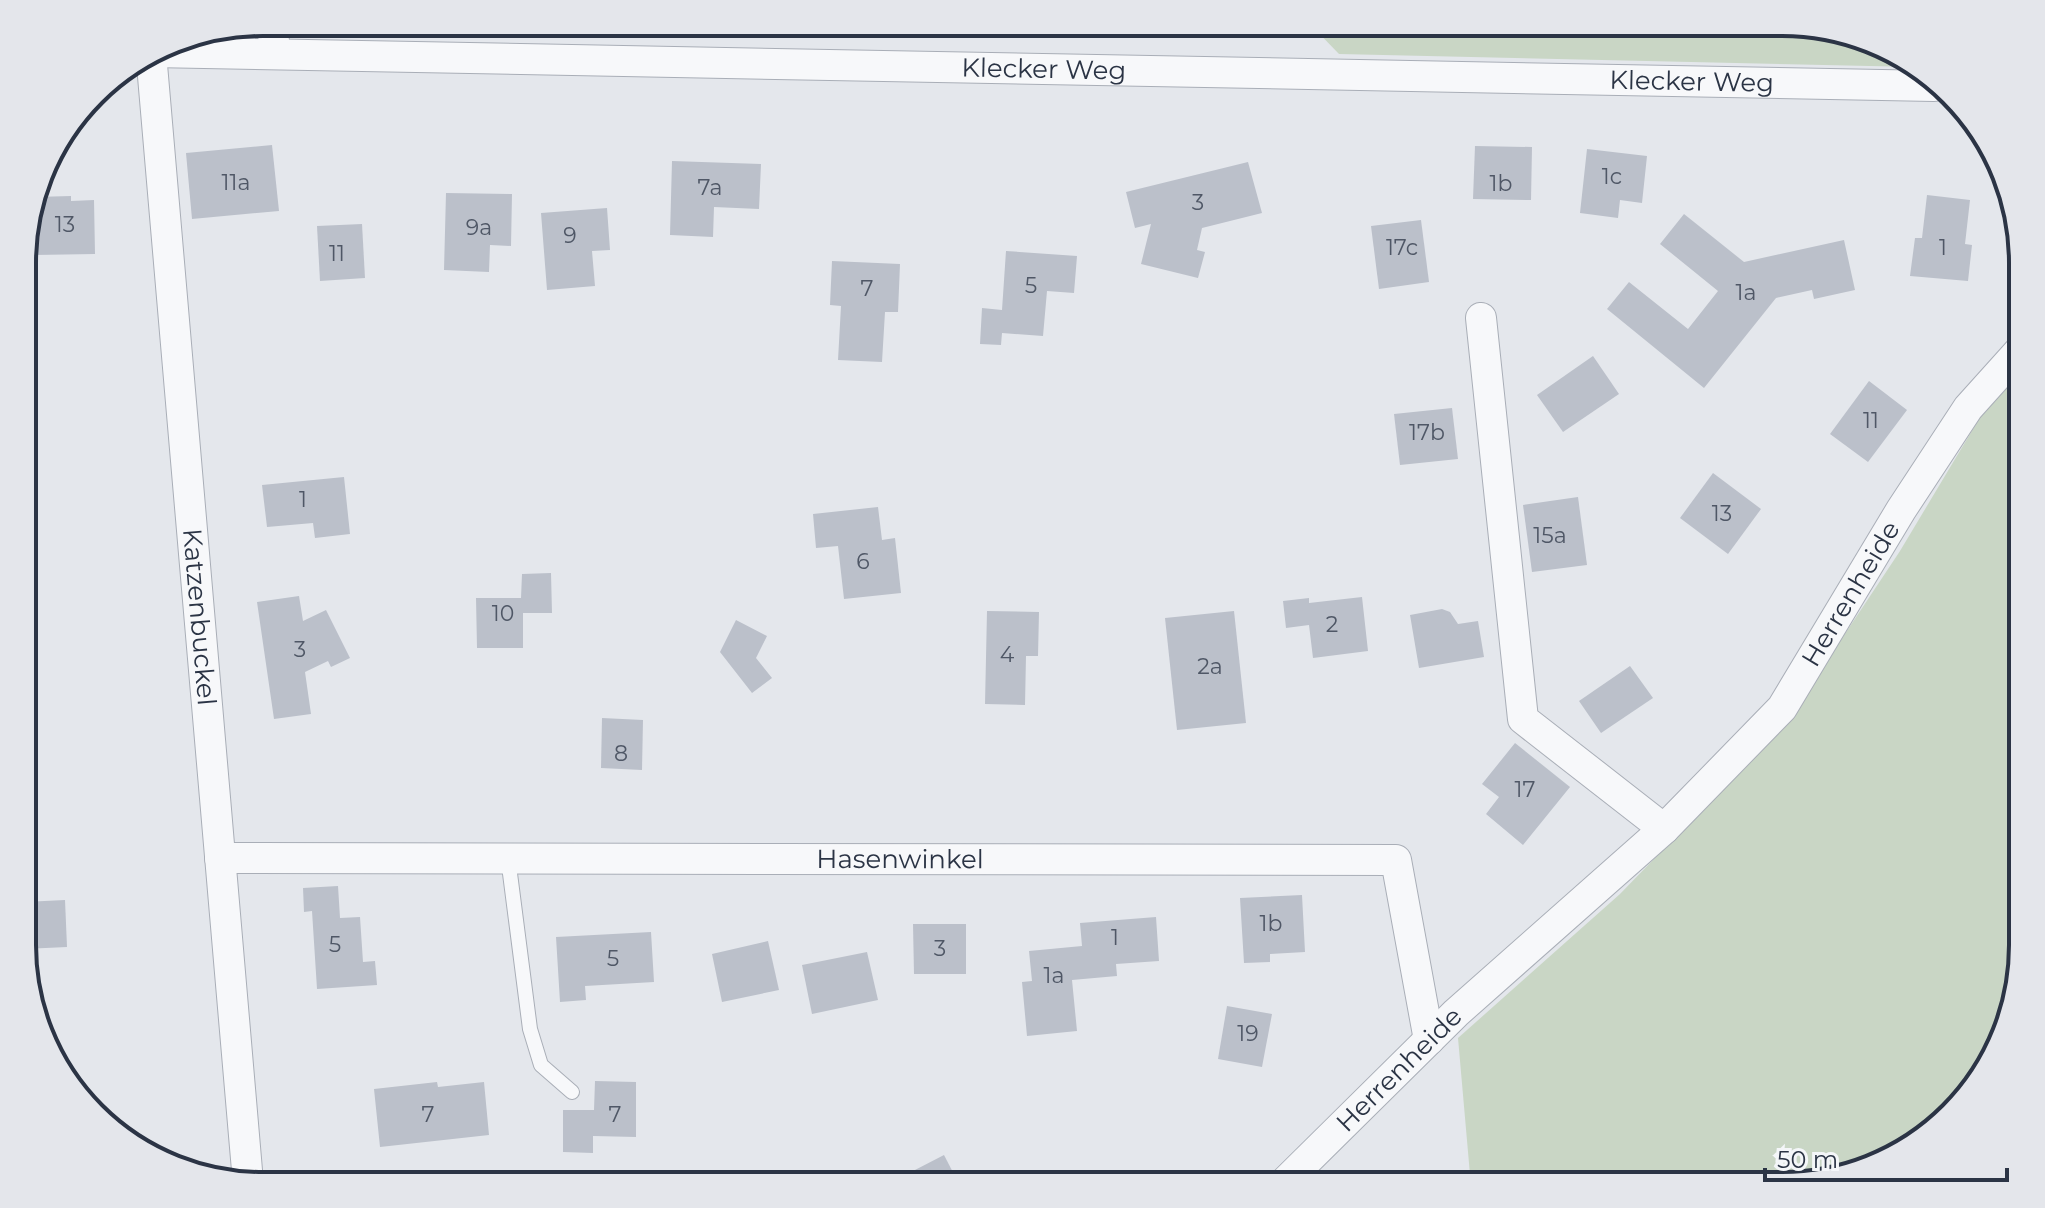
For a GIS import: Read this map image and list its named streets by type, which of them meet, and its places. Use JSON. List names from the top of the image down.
{
  "streets": {
    "street": [
      "Klecker Weg",
      "Herrenheide",
      "Katzenbuckel",
      "Hasenwinkel"
    ]
  },
  "crossings": [
    ["Herrenheide", "Hasenwinkel"],
    ["Katzenbuckel", "Hasenwinkel"]
  ],
  "house_numbers": [
    "1c",
    "11a",
    "1b",
    "7a",
    "3",
    "13",
    "9a",
    "9",
    "17c",
    "1",
    "11",
    "5",
    "7",
    "1a",
    "11",
    "17b",
    "1",
    "13",
    "15a",
    "6",
    "10",
    "2",
    "3",
    "4",
    "2a",
    "8",
    "17",
    "1b",
    "1",
    "5",
    "3",
    "5",
    "1a",
    "19",
    "7",
    "7"
  ],
  "scale_bar": "50 m"
}
